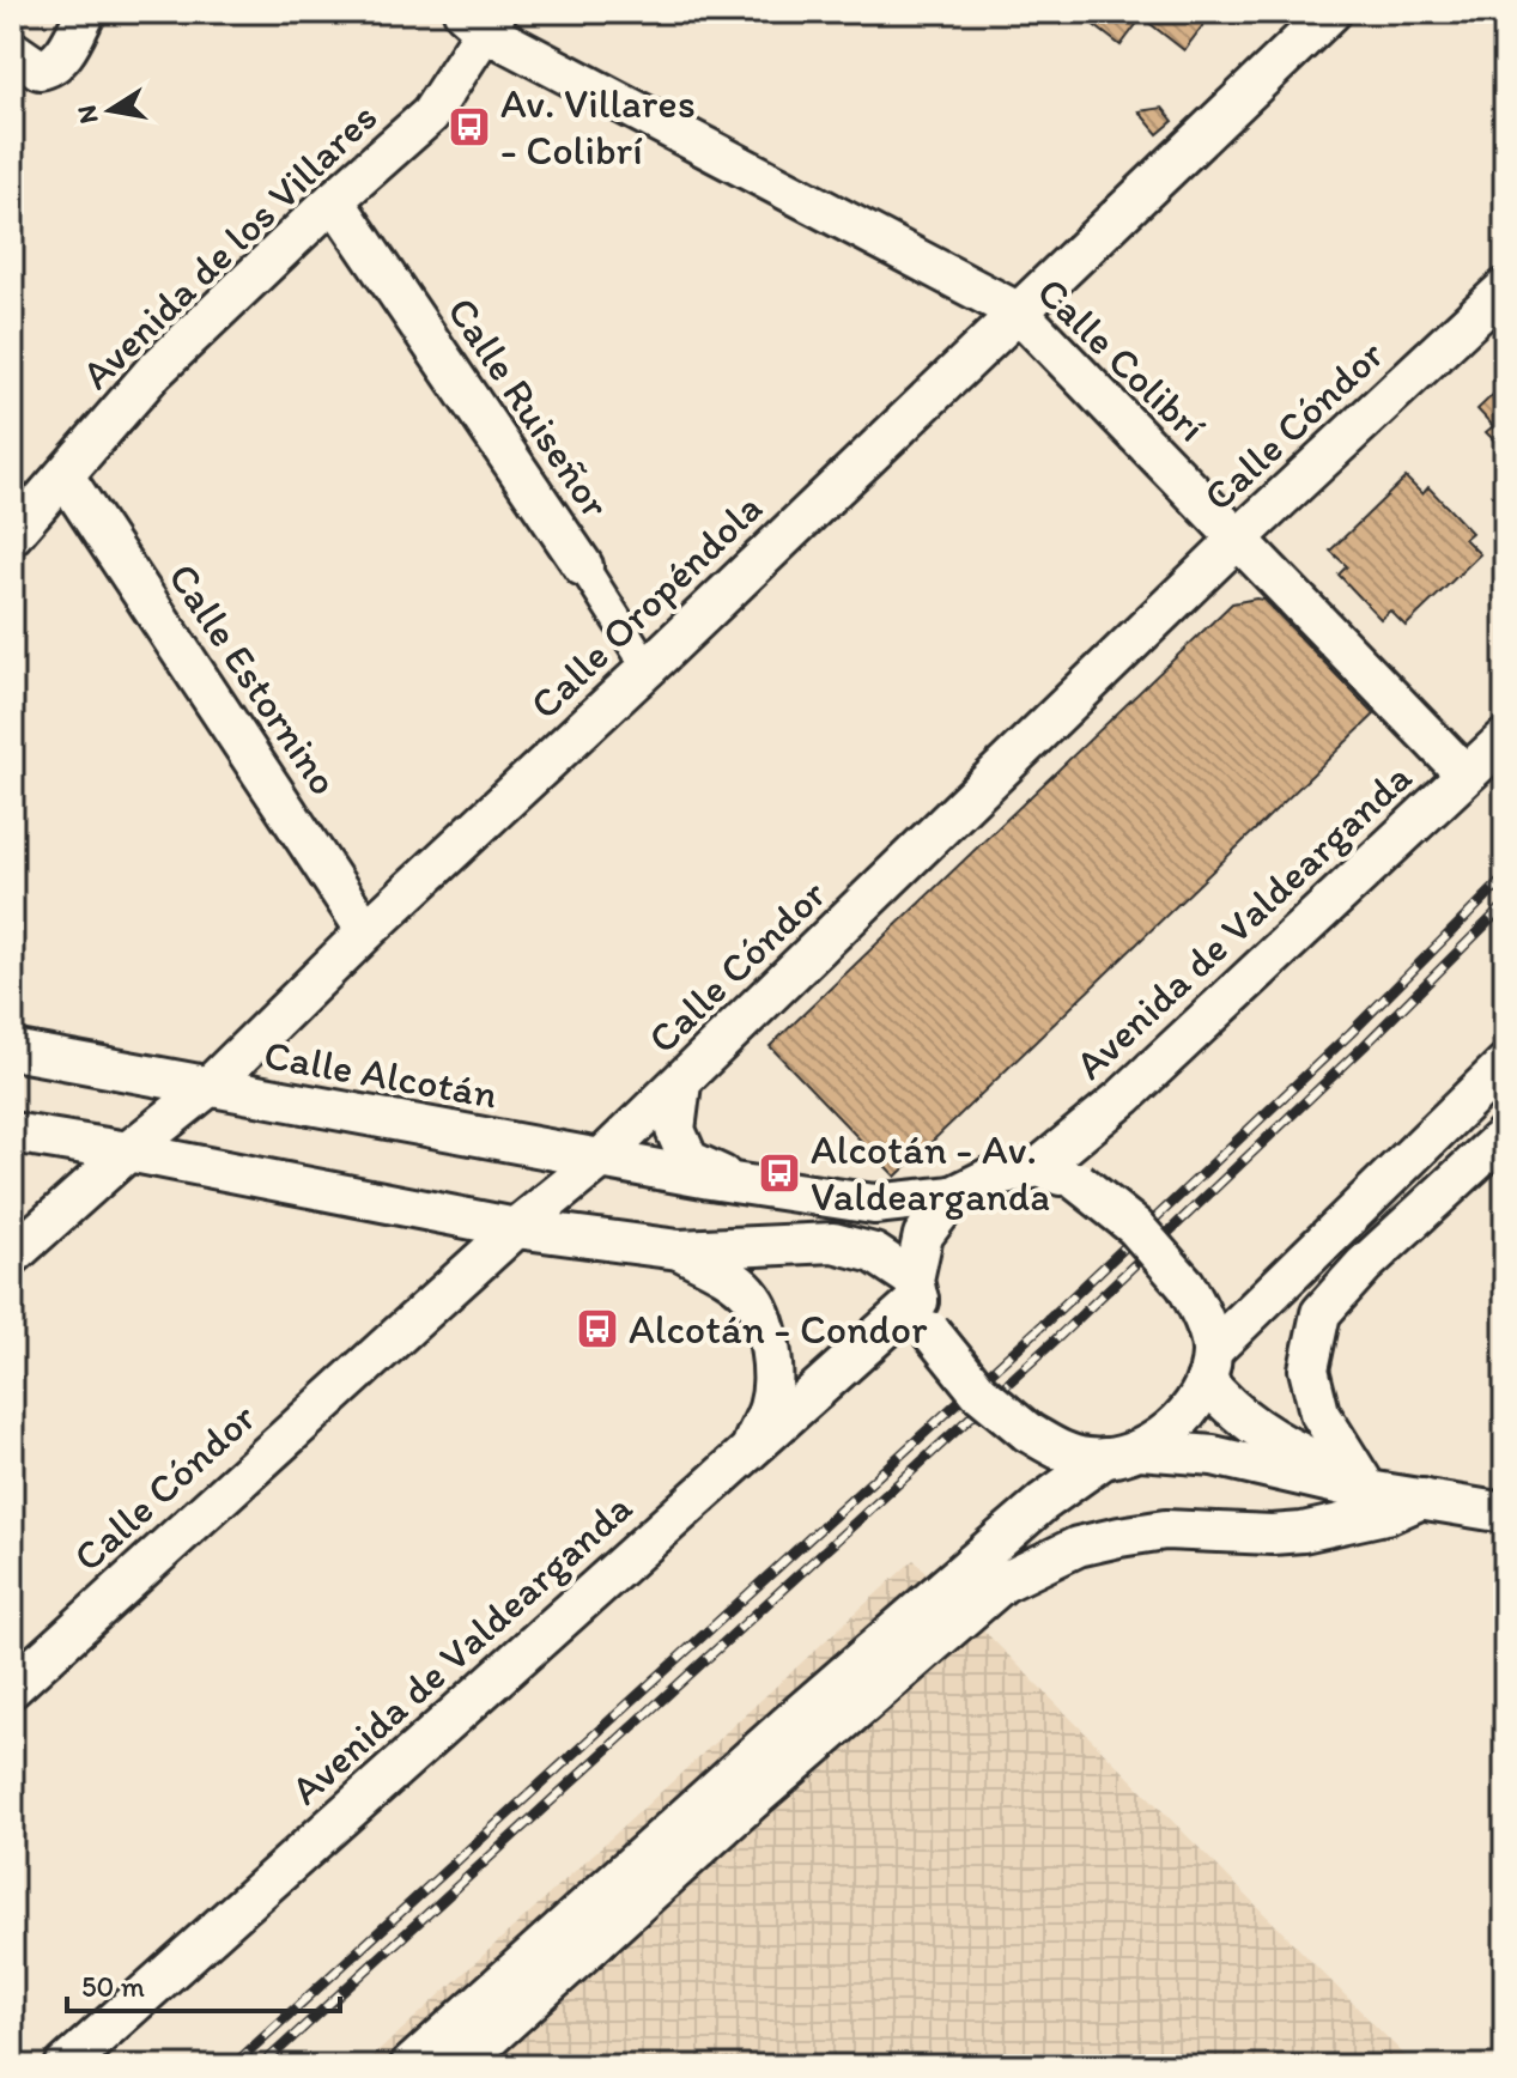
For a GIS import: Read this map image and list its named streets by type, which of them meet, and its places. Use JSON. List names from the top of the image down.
{
  "streets": {
    "street": [
      "Avenida de los Villares",
      "Calle Colibrí",
      "Calle Ruiseñor",
      "Calle Cóndor",
      "Calle Oropéndola",
      "Calle Estornino",
      "Avenida de Valdearganda",
      "Calle Alcotán"
    ]
  },
  "crossings": [
    ["Avenida de los Villares", "Calle Colibrí"],
    ["Avenida de los Villares", "Calle Ruiseñor"],
    ["Avenida de los Villares", "Calle Estornino"],
    ["Calle Colibrí", "Calle Cóndor"],
    ["Calle Colibrí", "Calle Oropéndola"],
    ["Calle Colibrí", "Avenida de Valdearganda"],
    ["Calle Ruiseñor", "Calle Oropéndola"],
    ["Calle Cóndor", "Calle Alcotán"],
    ["Calle Oropéndola", "Calle Estornino"],
    ["Calle Oropéndola", "Calle Alcotán"],
    ["Avenida de Valdearganda", "Calle Alcotán"]
  ],
  "places": {
    "bus stop": ["Av. Villares - Colibrí", "Alcotán - Av. Valdearganda", "Alcotán - Condor"]
  },
  "scale_bar": "50 m",
  "north": "left"
}
